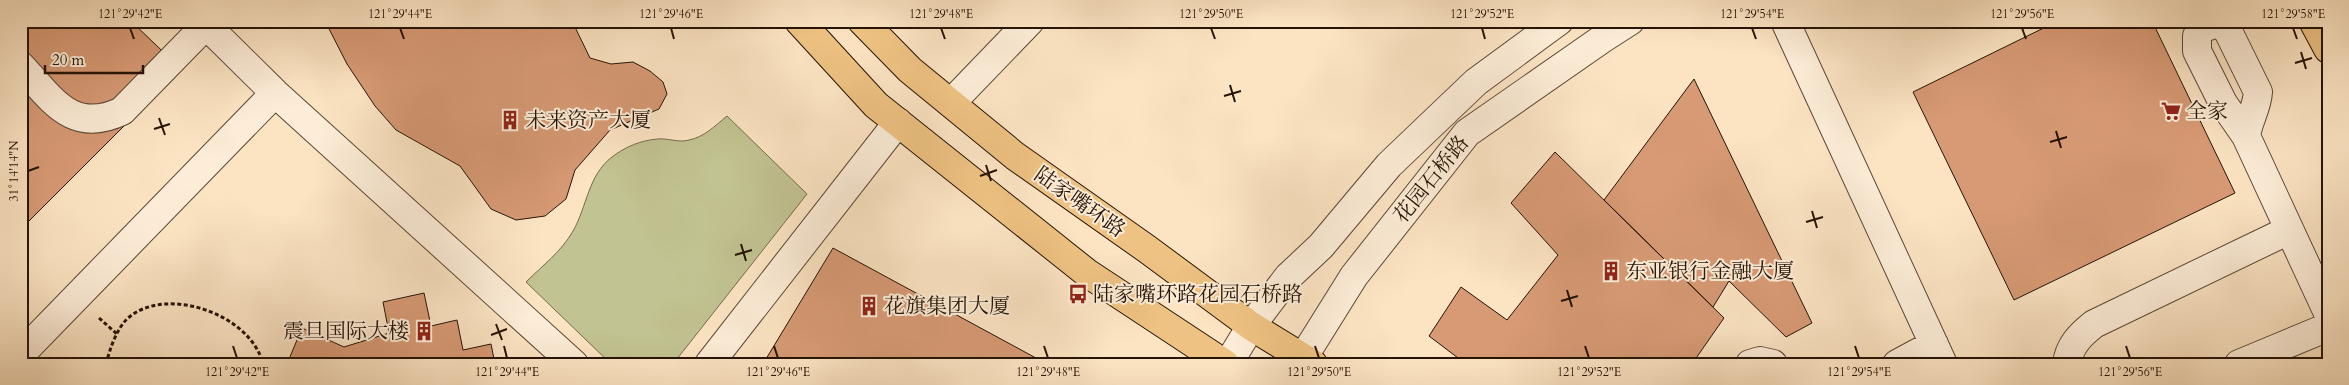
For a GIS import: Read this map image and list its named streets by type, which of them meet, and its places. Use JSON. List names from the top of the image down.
{
  "streets": {
    "main road": ["陆家嘴环路"],
    "street": ["花园石桥路"]
  },
  "crossings": [
    ["花园石桥路", "陆家嘴环路"]
  ],
  "places": {
    "supermarket": ["全家"],
    "building": [
      "未来资产大厦",
      "东亚银行金融大厦",
      "花旗集团大厦",
      "震旦国际大楼"
    ],
    "bus stop": ["陆家嘴环路花园石桥路"]
  },
  "scale_bar": "20 m",
  "coordinates": [
    "121°29'42\"E",
    "121°29'44\"E",
    "121°29'46\"E",
    "121°29'48\"E",
    "121°29'50\"E",
    "121°29'52\"E",
    "121°29'54\"E",
    "121°29'56\"E",
    "121°29'58\"E",
    "31°14'14\"N"
  ]
}
